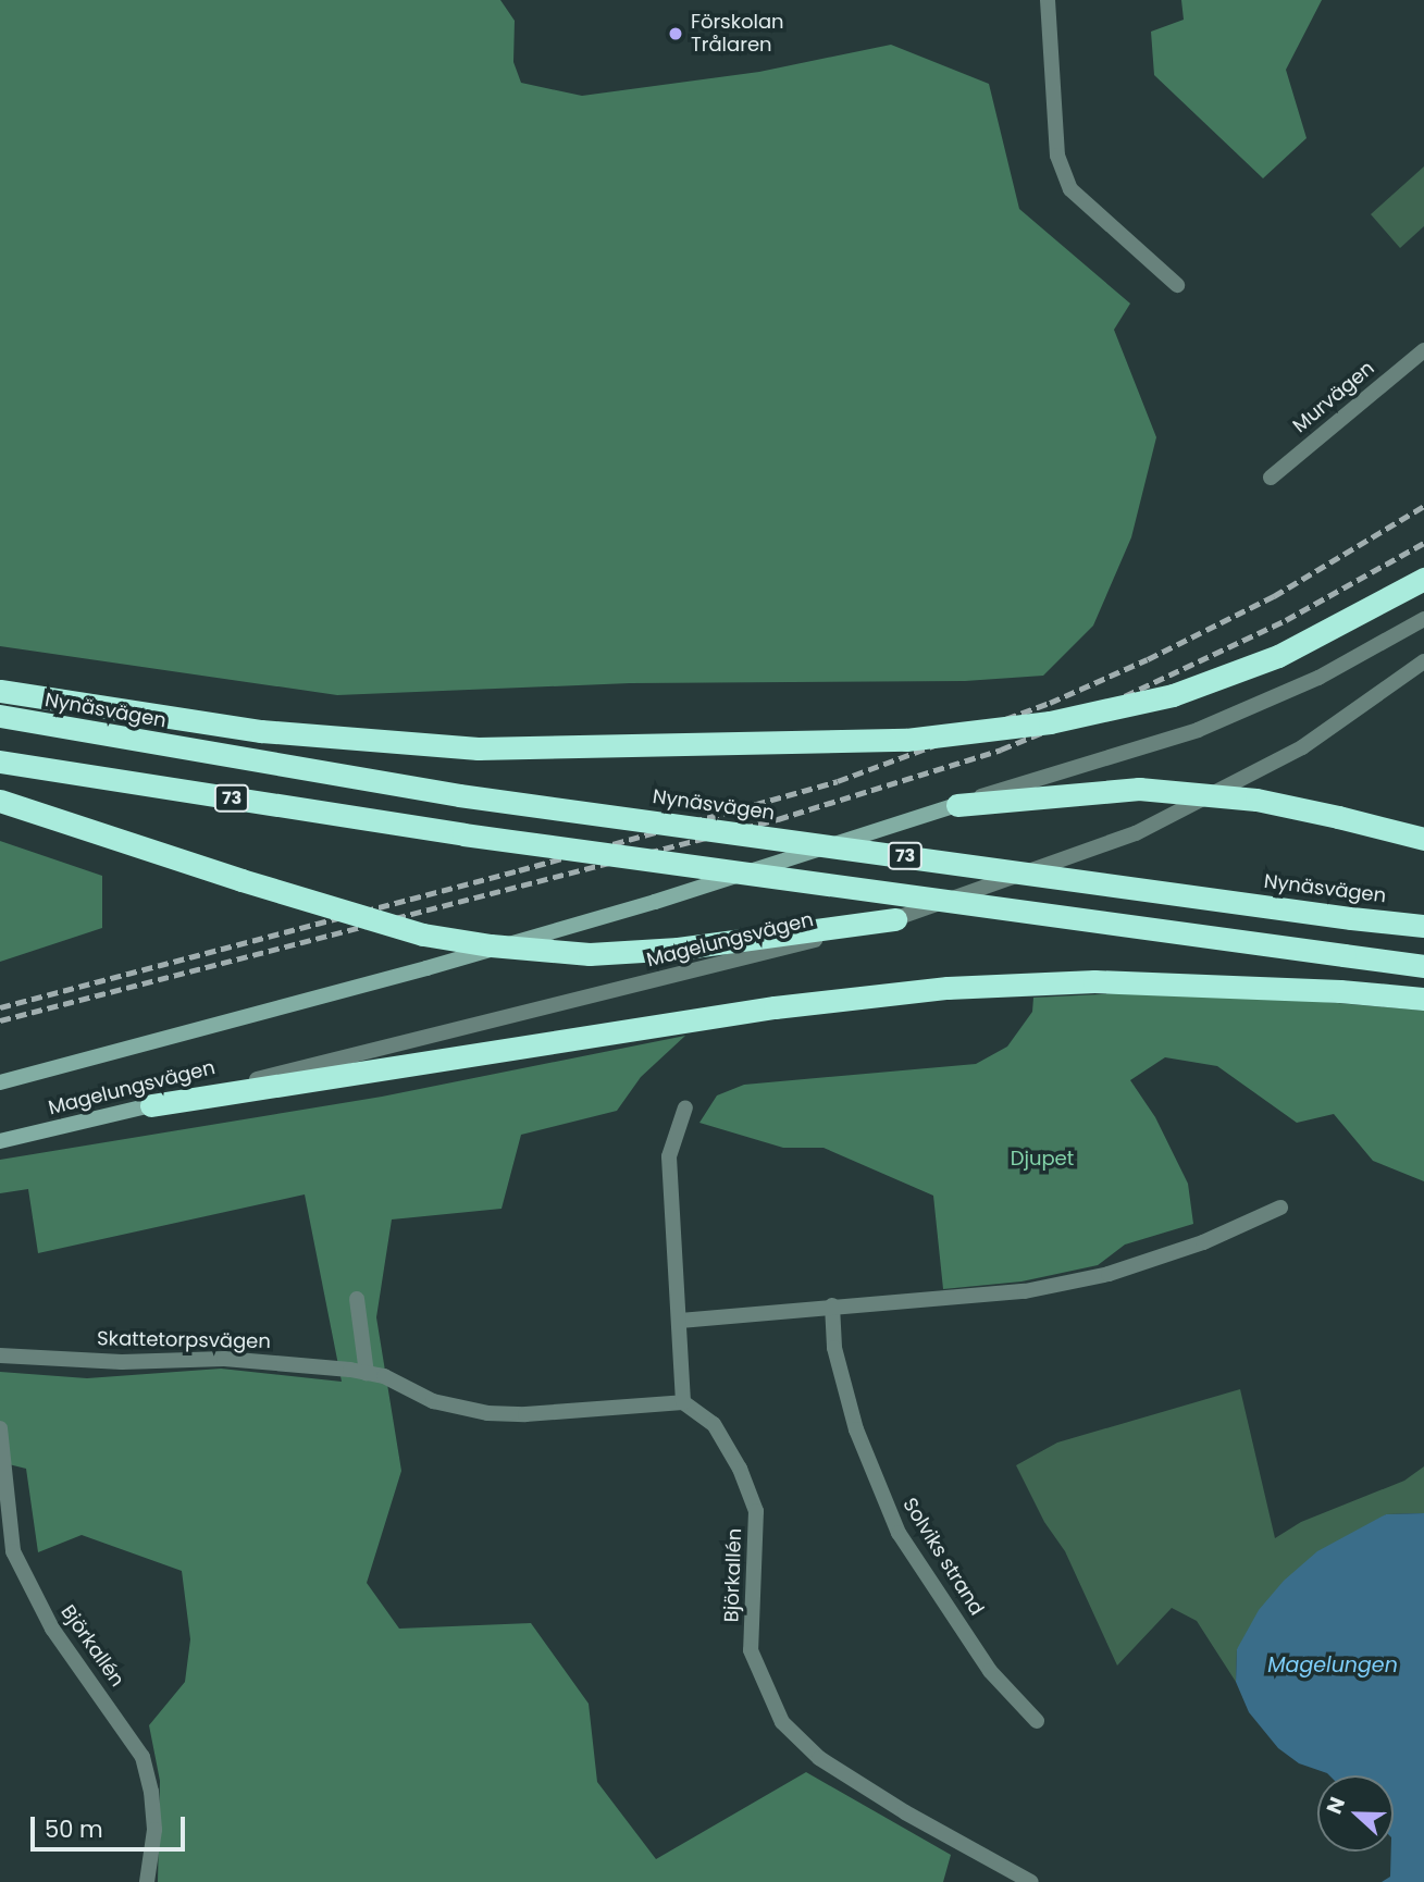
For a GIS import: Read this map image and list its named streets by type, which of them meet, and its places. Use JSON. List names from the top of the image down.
{
  "streets": {
    "highway": ["Nynäsvägen", "73"],
    "main road": ["Magelungsvägen"],
    "street": [
      "Murvägen",
      "Skattetorpsvägen",
      "Solviks strand",
      "Björkallén"
    ]
  },
  "crossings": [
    ["Skattetorpsvägen", "Björkallén"]
  ],
  "water": ["Magelungen"],
  "parks": ["Djupet"],
  "places": ["Förskolan Trålaren"],
  "scale_bar": "50 m",
  "north": "left"
}
